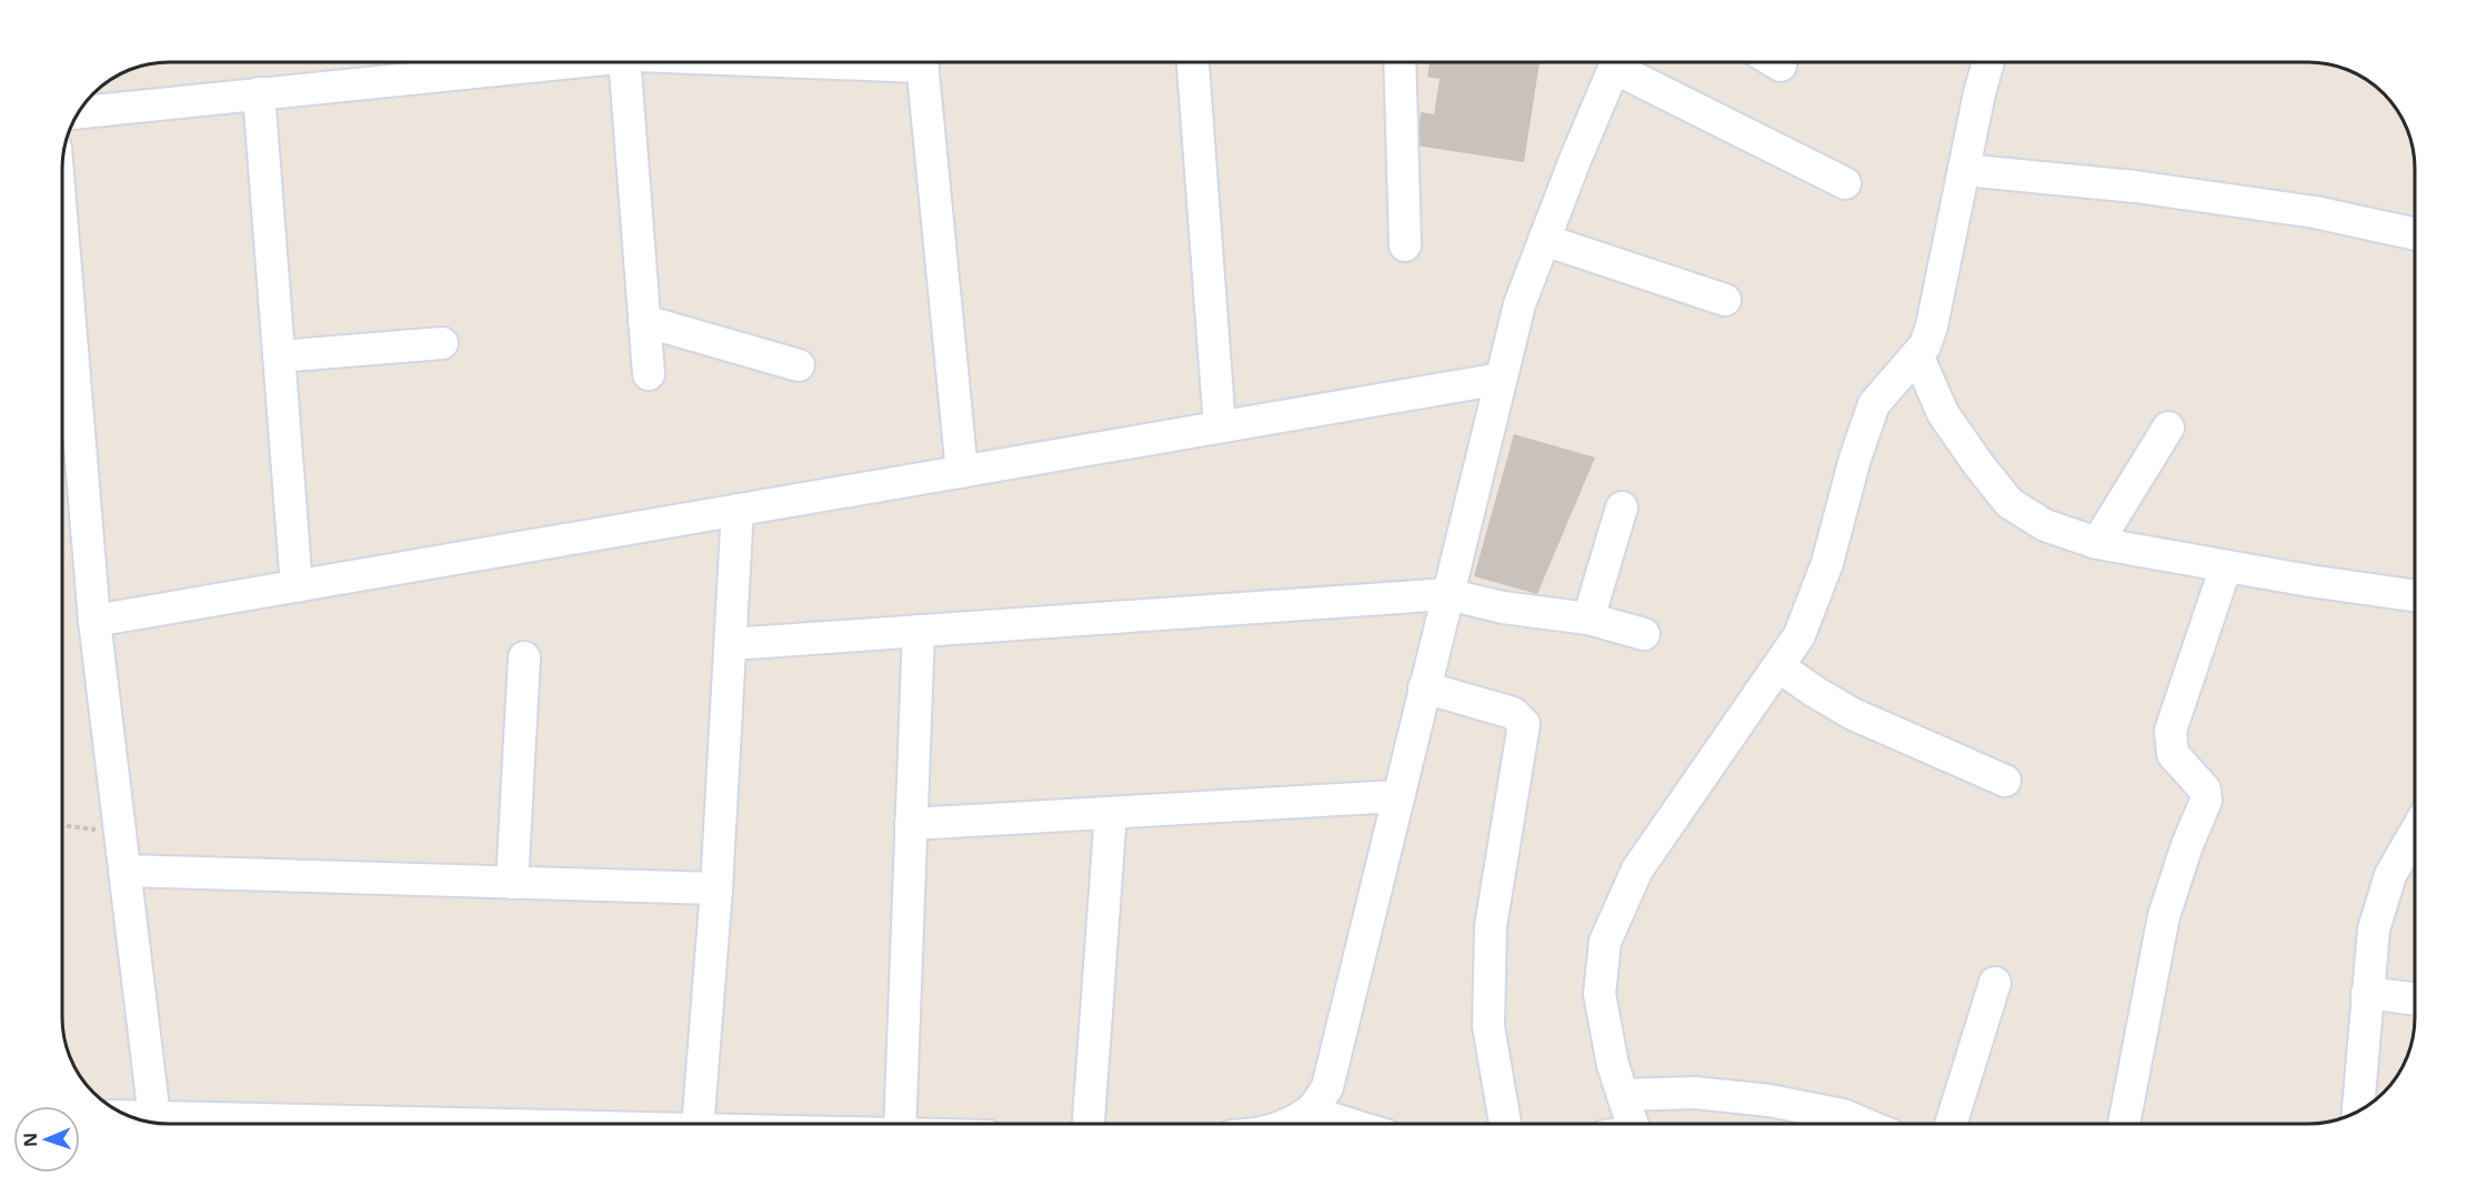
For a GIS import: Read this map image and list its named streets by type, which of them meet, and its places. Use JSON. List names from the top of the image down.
{
  "north": "left"
}
